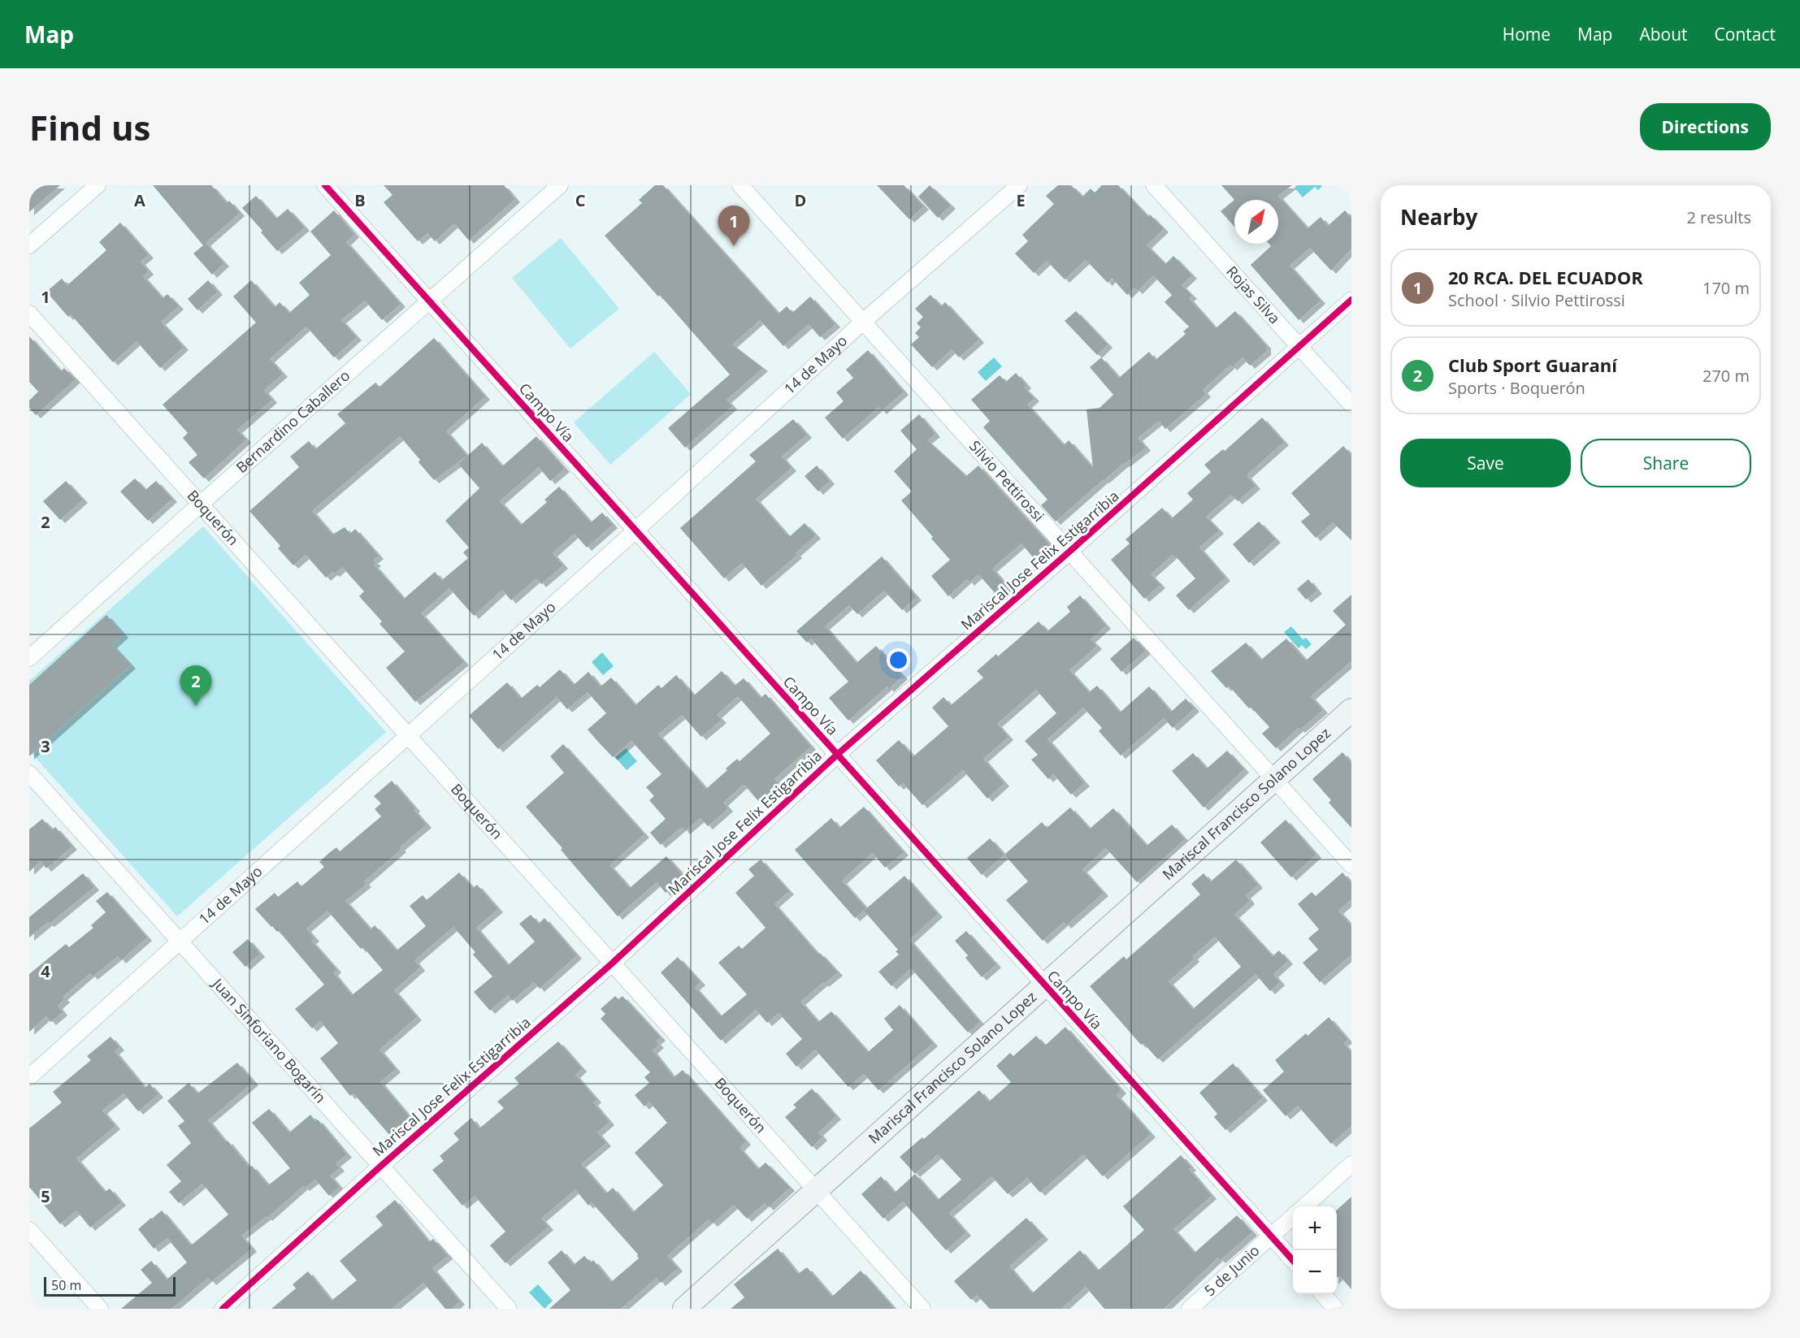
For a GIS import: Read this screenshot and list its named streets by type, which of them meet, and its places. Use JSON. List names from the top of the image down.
{
  "streets": {
    "street": [
      "Rojas Silva",
      "14 de Mayo",
      "Campo Vía",
      "Bernardino Caballero",
      "Silvio Pettirossi",
      "Boquerón",
      "Mariscal Jose Felix Estigarribia",
      "Mariscal Francisco Solano Lopez",
      "Juan Sinforiano Bogarín",
      "5 de Junio"
    ]
  },
  "crossings": [
    ["Rojas Silva", "Mariscal Jose Felix Estigarribia"],
    ["14 de Mayo", "Campo Vía"],
    ["14 de Mayo", "Silvio Pettirossi"],
    ["14 de Mayo", "Boquerón"],
    ["14 de Mayo", "Juan Sinforiano Bogarín"],
    ["Campo Vía", "Bernardino Caballero"],
    ["Campo Vía", "Mariscal Jose Felix Estigarribia"],
    ["Campo Vía", "Mariscal Francisco Solano Lopez"],
    ["Campo Vía", "5 de Junio"],
    ["Bernardino Caballero", "Boquerón"],
    ["Silvio Pettirossi", "Mariscal Jose Felix Estigarribia"],
    ["Silvio Pettirossi", "Mariscal Francisco Solano Lopez"],
    ["Boquerón", "Mariscal Jose Felix Estigarribia"],
    ["Boquerón", "Mariscal Francisco Solano Lopez"],
    ["Mariscal Jose Felix Estigarribia", "Juan Sinforiano Bogarín"]
  ],
  "scale_bar": "50 m",
  "north": "top right",
  "page": {
    "header": "Map",
    "nav": [
      "Home",
      "Map",
      "About",
      "Contact"
    ],
    "buttons": [
      "Directions",
      ["Save", "Share"]
    ],
    "title": "Find us",
    "heading": ["Nearby", "2 results"],
    "pins": ["1", "2"],
    "list": [
      {
        "mark": "1",
        "name": "20 RCA. DEL ECUADOR",
        "note": "School · Silvio Pettirossi",
        "value": "170 m"
      },
      {
        "mark": "2",
        "name": "Club Sport Guaraní",
        "note": "Sports · Boquerón",
        "value": "270 m"
      }
    ],
    "map_buttons": ["+", "−"],
    "scale": "50 m"
  },
  "grid": {
    "columns": [
      "A",
      "B",
      "C",
      "D",
      "E"
    ],
    "rows": [
      "1",
      "2",
      "3",
      "4",
      "5"
    ]
  }
}
